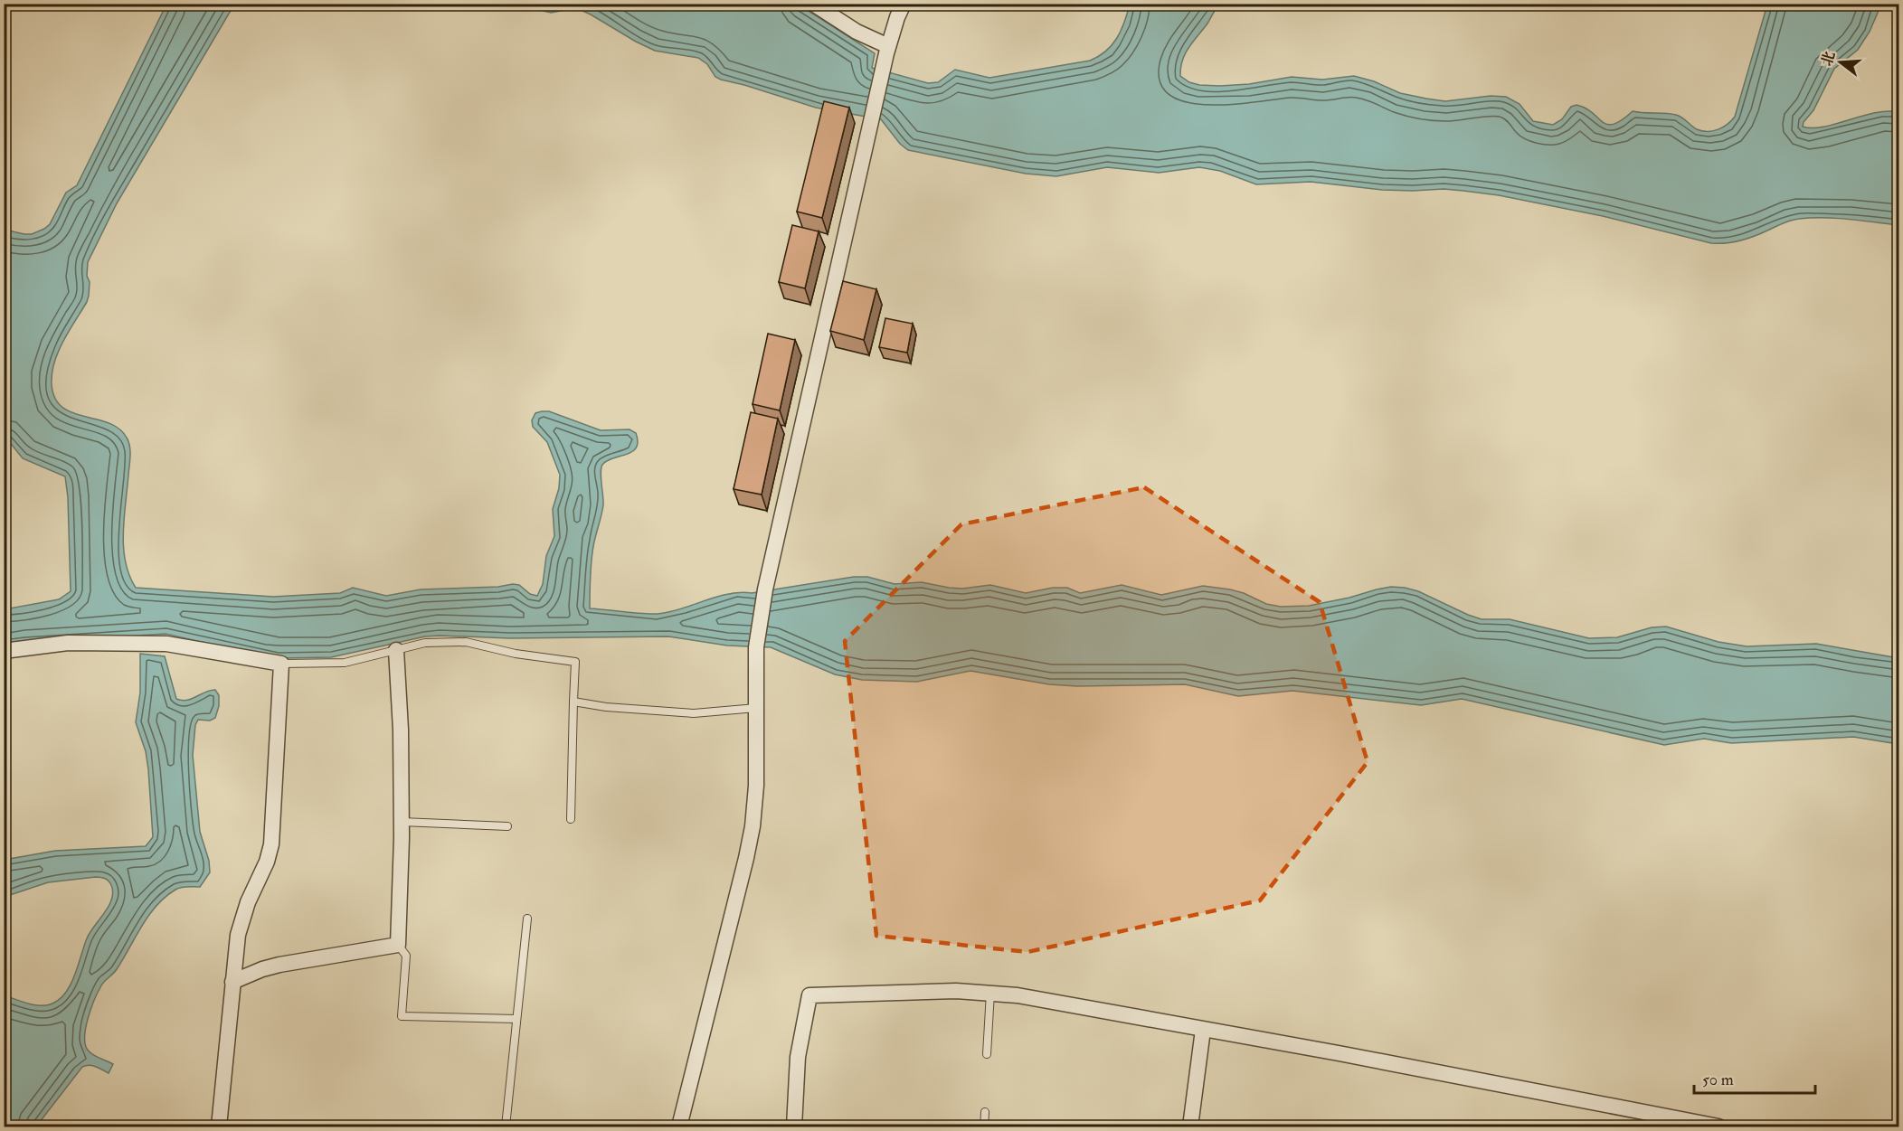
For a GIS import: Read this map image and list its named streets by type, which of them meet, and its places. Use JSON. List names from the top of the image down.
{
  "scale_bar": "50 m",
  "north": "left"
}
